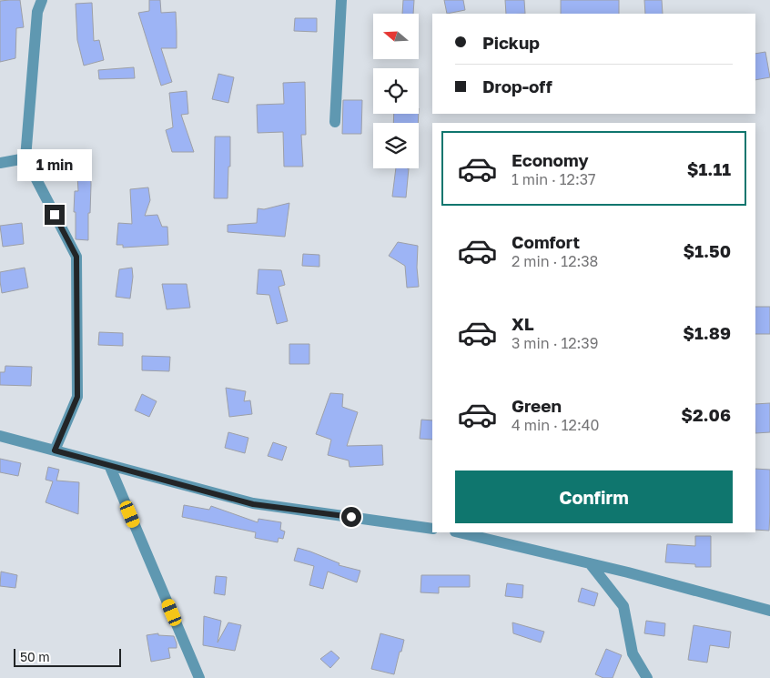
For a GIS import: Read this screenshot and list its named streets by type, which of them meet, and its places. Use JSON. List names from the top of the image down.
{
  "scale_bar": "50 m",
  "north": "left",
  "page": {
    "banner": ["Pickup", "Drop-off"],
    "list": [
      {
        "name": "Economy",
        "note": "1 min · 12:37",
        "value": "$1.11"
      },
      {
        "name": "Comfort",
        "note": "2 min · 12:38",
        "value": "$1.50"
      },
      {
        "name": "XL",
        "note": "3 min · 12:39",
        "value": "$1.89"
      },
      {
        "name": "Green",
        "note": "4 min · 12:40",
        "value": "$2.06"
      }
    ],
    "bubble": "1 min",
    "buttons": "Confirm",
    "scale": "50 m"
  }
}
